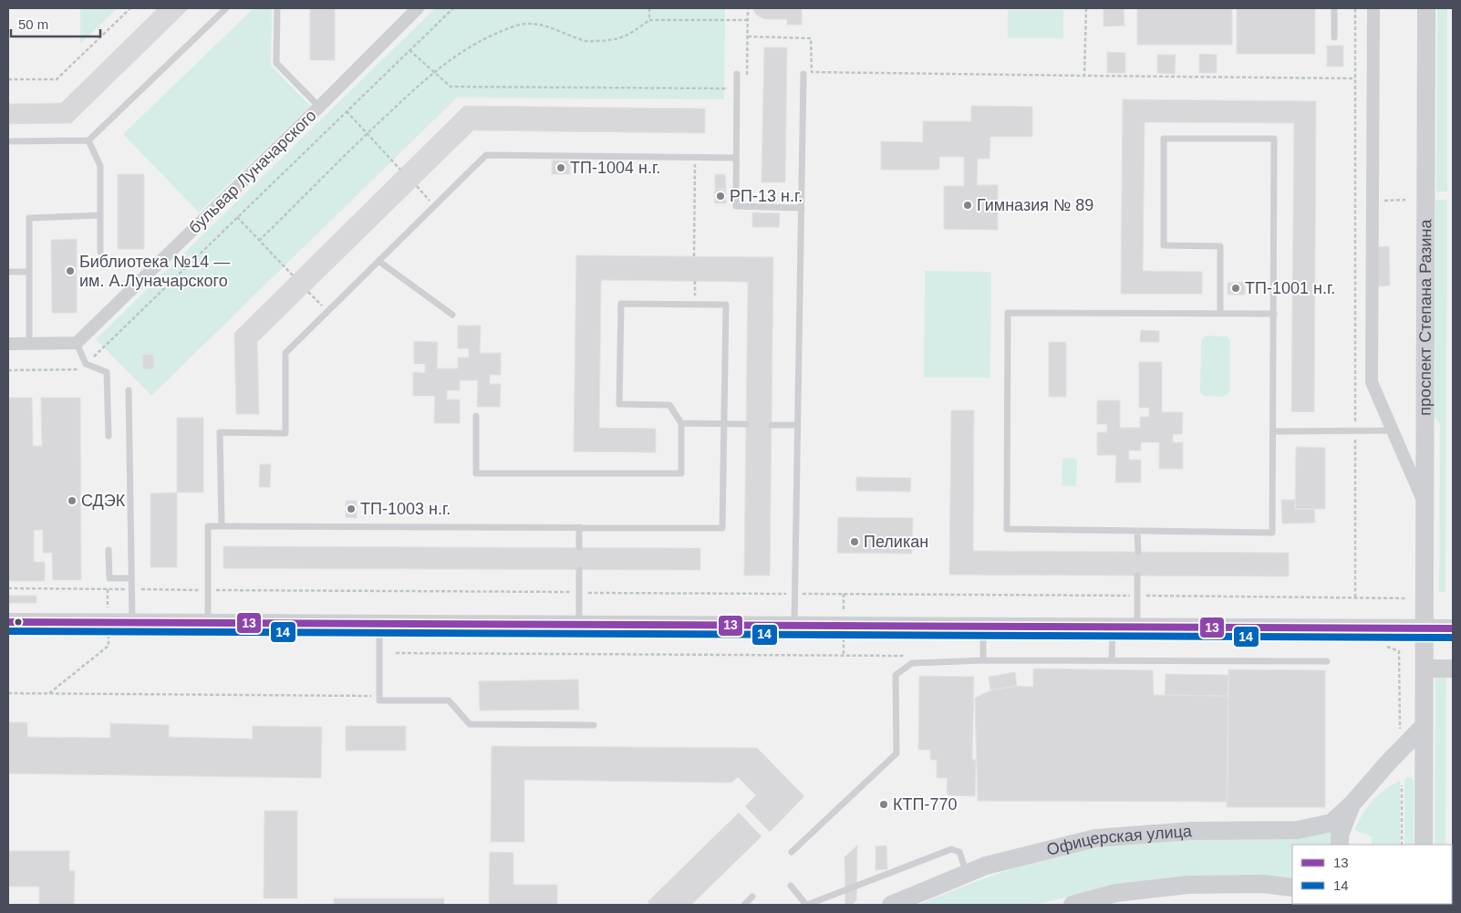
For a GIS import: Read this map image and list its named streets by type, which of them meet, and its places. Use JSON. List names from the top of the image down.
{
  "streets": {
    "main road": ["проспект Степана Разина", "Офицерская улица"],
    "street": ["бульвар Луначарского"]
  },
  "places": [
    "ТП-1004 н.г.",
    "РП-13 н.г.",
    "Гимназия № 89",
    "Библиотека №14 — им. А.Луначарского",
    "ТП-1001 н.г.",
    "СДЭК",
    "ТП-1003 н.г.",
    "Пеликан",
    "КТП-770"
  ],
  "lines": ["transit line 13", "transit line 14"],
  "legend": ["13", "14"],
  "scale_bar": "50 m"
}
